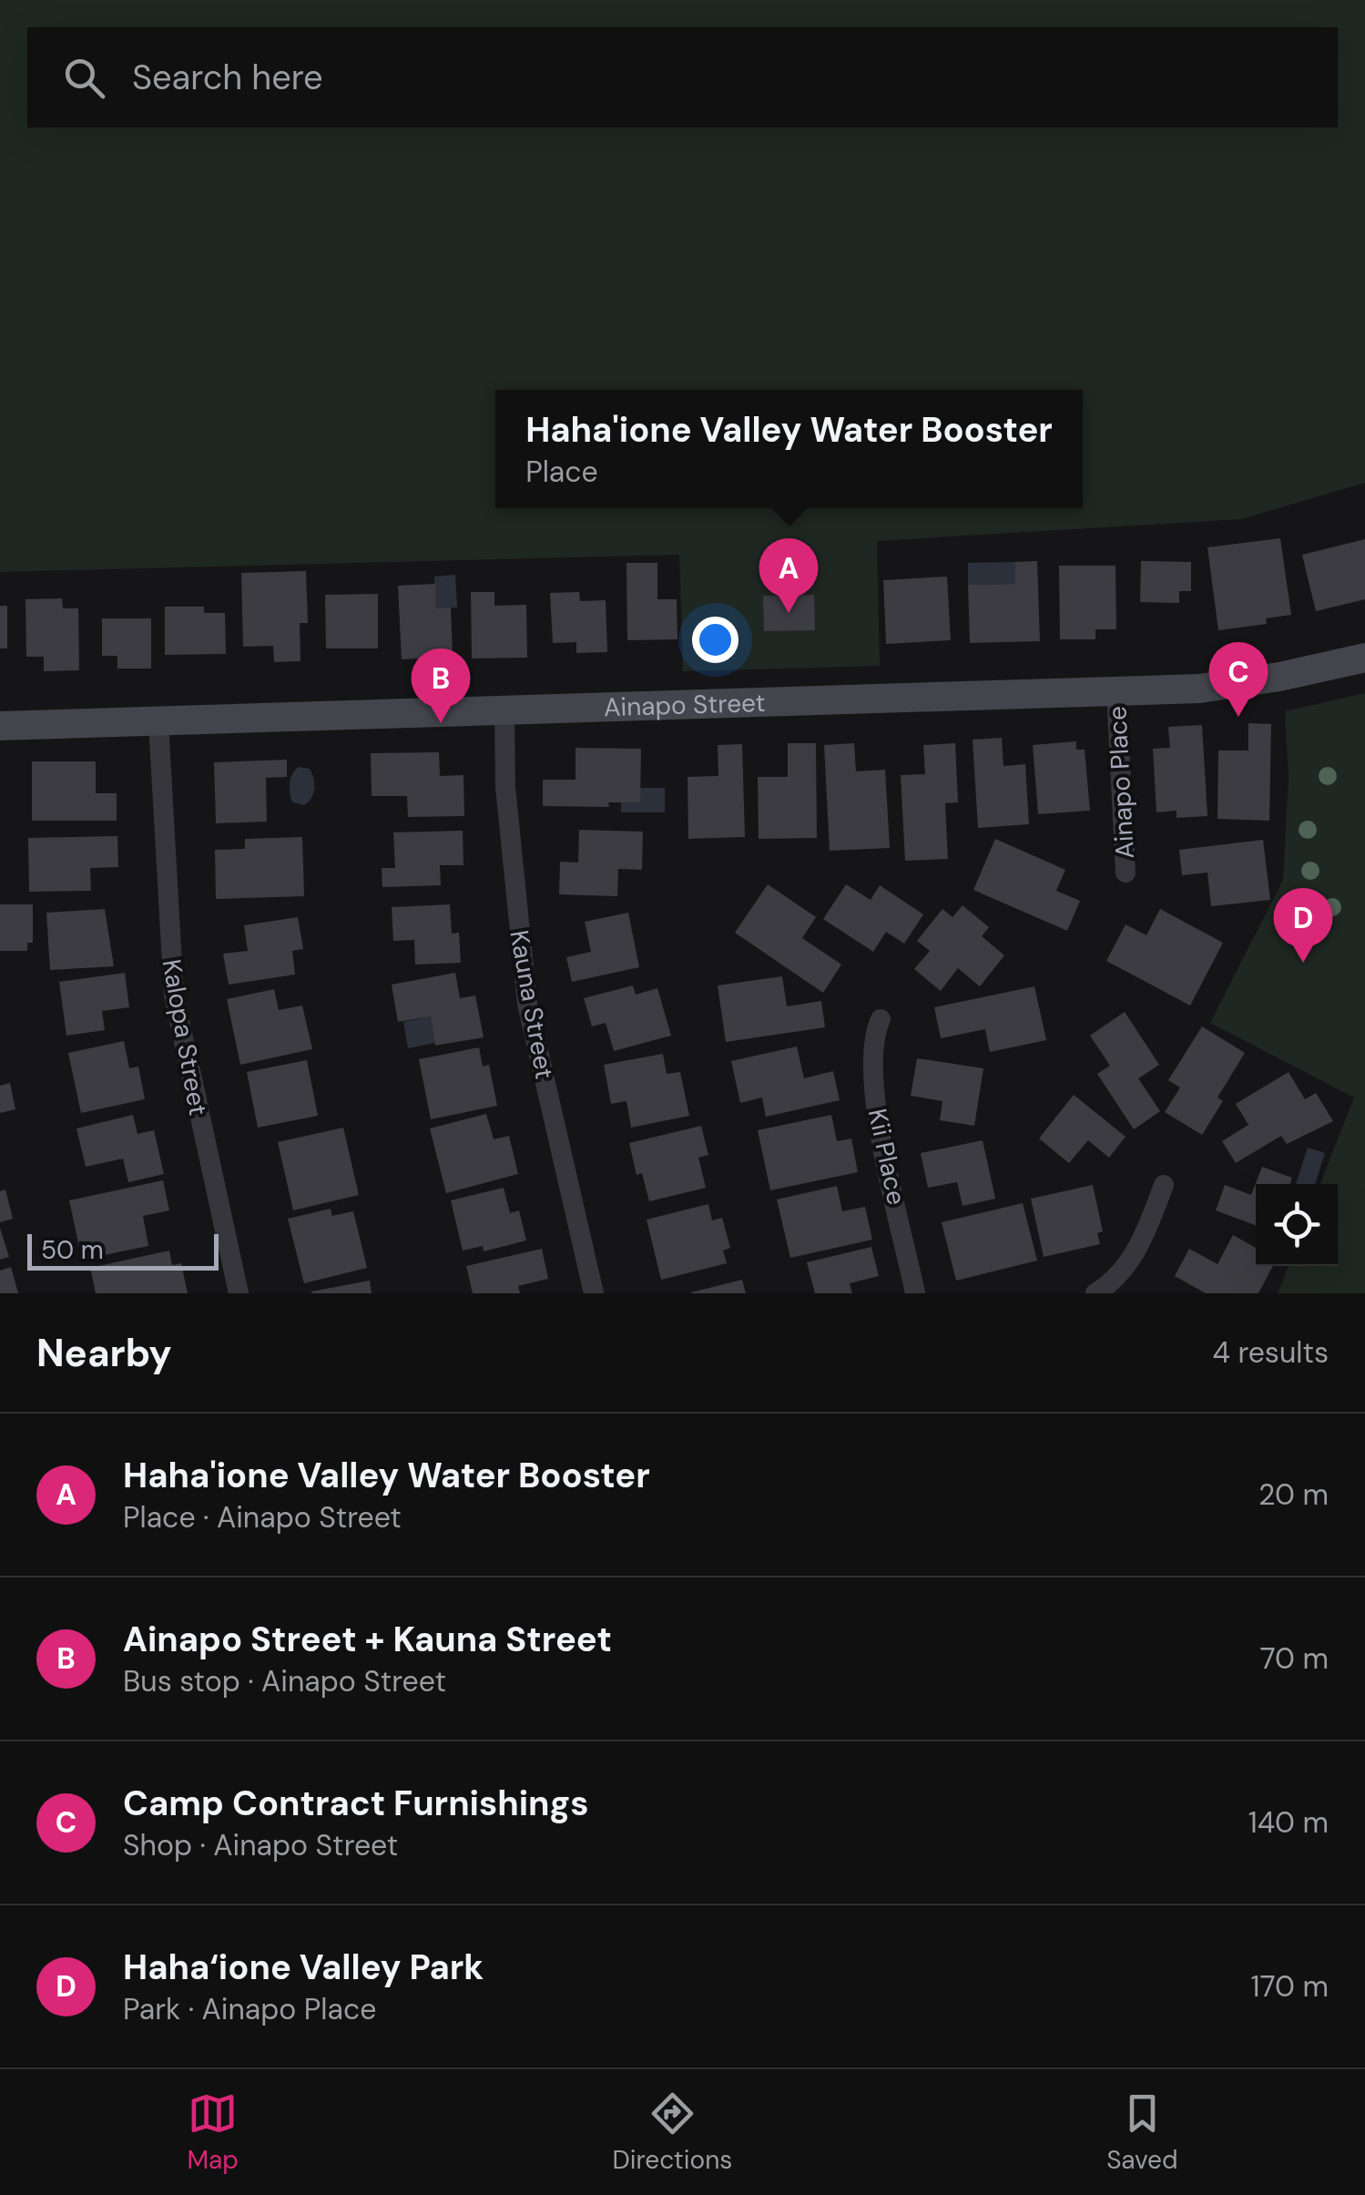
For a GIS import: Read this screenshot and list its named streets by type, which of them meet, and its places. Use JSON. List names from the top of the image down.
{
  "streets": {
    "street": [
      "Ainapo Street",
      "Ainapo Place",
      "Kauna Street",
      "Kalopa Street",
      "Kii Place"
    ]
  },
  "crossings": [
    ["Ainapo Street", "Ainapo Place"],
    ["Ainapo Street", "Kauna Street"],
    ["Ainapo Street", "Kalopa Street"]
  ],
  "scale_bar": "50 m",
  "page": {
    "search": "Search here",
    "popup": ["Haha'ione Valley Water Booster", "Place"],
    "pins": [
      "A",
      "C",
      "B",
      "D"
    ],
    "scale": "50 m",
    "heading": ["Nearby", "4 results"],
    "list": [
      {
        "mark": "A",
        "name": "Haha'ione Valley Water Booster",
        "note": "Place · Ainapo Street",
        "value": "20 m"
      },
      {
        "mark": "B",
        "name": "Ainapo Street + Kauna Street",
        "note": "Bus stop · Ainapo Street",
        "value": "70 m"
      },
      {
        "mark": "C",
        "name": "Camp Contract Furnishings",
        "note": "Shop · Ainapo Street",
        "value": "140 m"
      },
      {
        "mark": "D",
        "name": "Haha‘ione Valley Park",
        "note": "Park · Ainapo Place",
        "value": "170 m"
      }
    ],
    "nav": ["Map", "Directions", "Saved"]
  }
}
